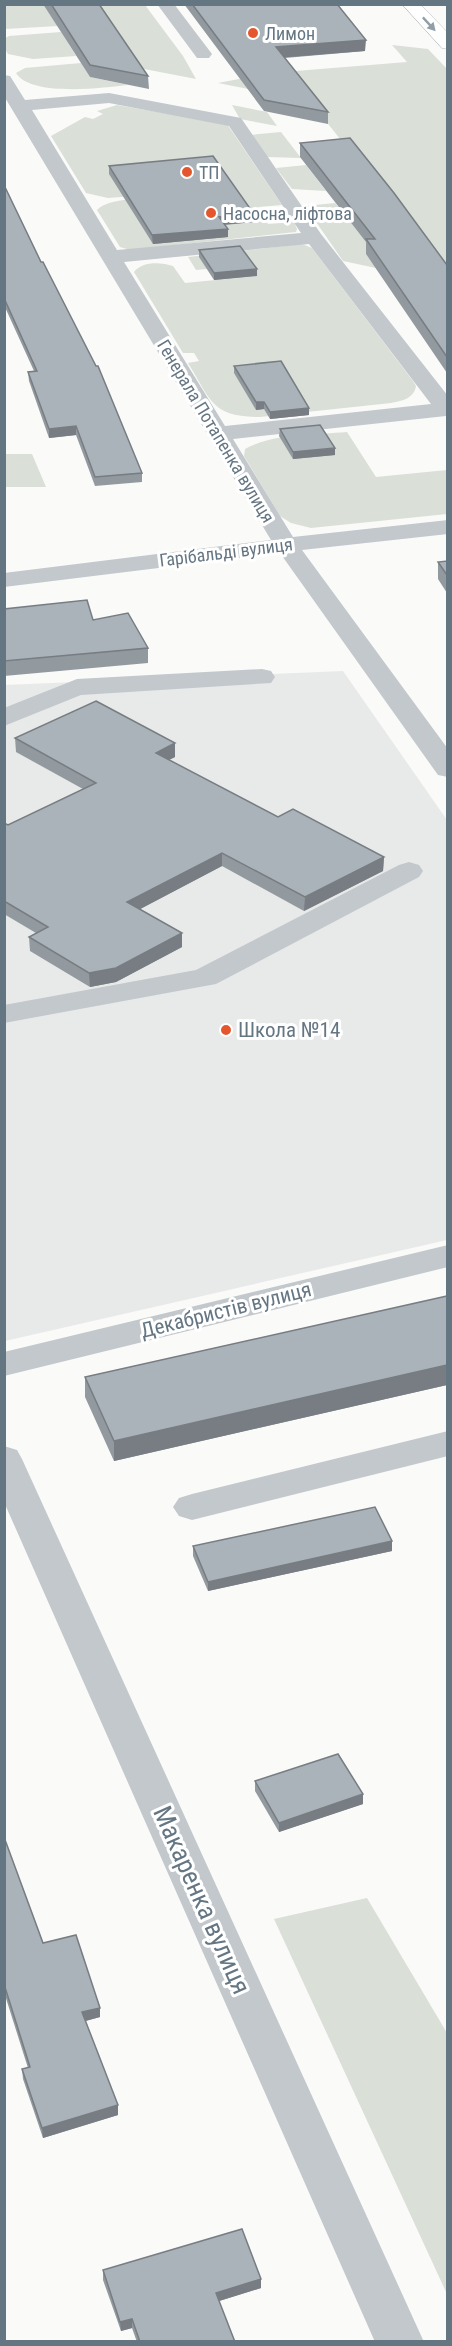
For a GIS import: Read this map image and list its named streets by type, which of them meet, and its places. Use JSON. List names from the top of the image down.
{
  "streets": {
    "street": [
      "Генерала Потапенка вулиця",
      "Гарібальді вулиця",
      "Декабристів вулиця",
      "Макаренка вулиця"
    ]
  },
  "crossings": [
    ["Генерала Потапенка вулиця", "Гарібальді вулиця"]
  ],
  "places": [
    "Лимон",
    "ТП",
    "Насосна, ліфтова",
    "Школа №14"
  ]
}
